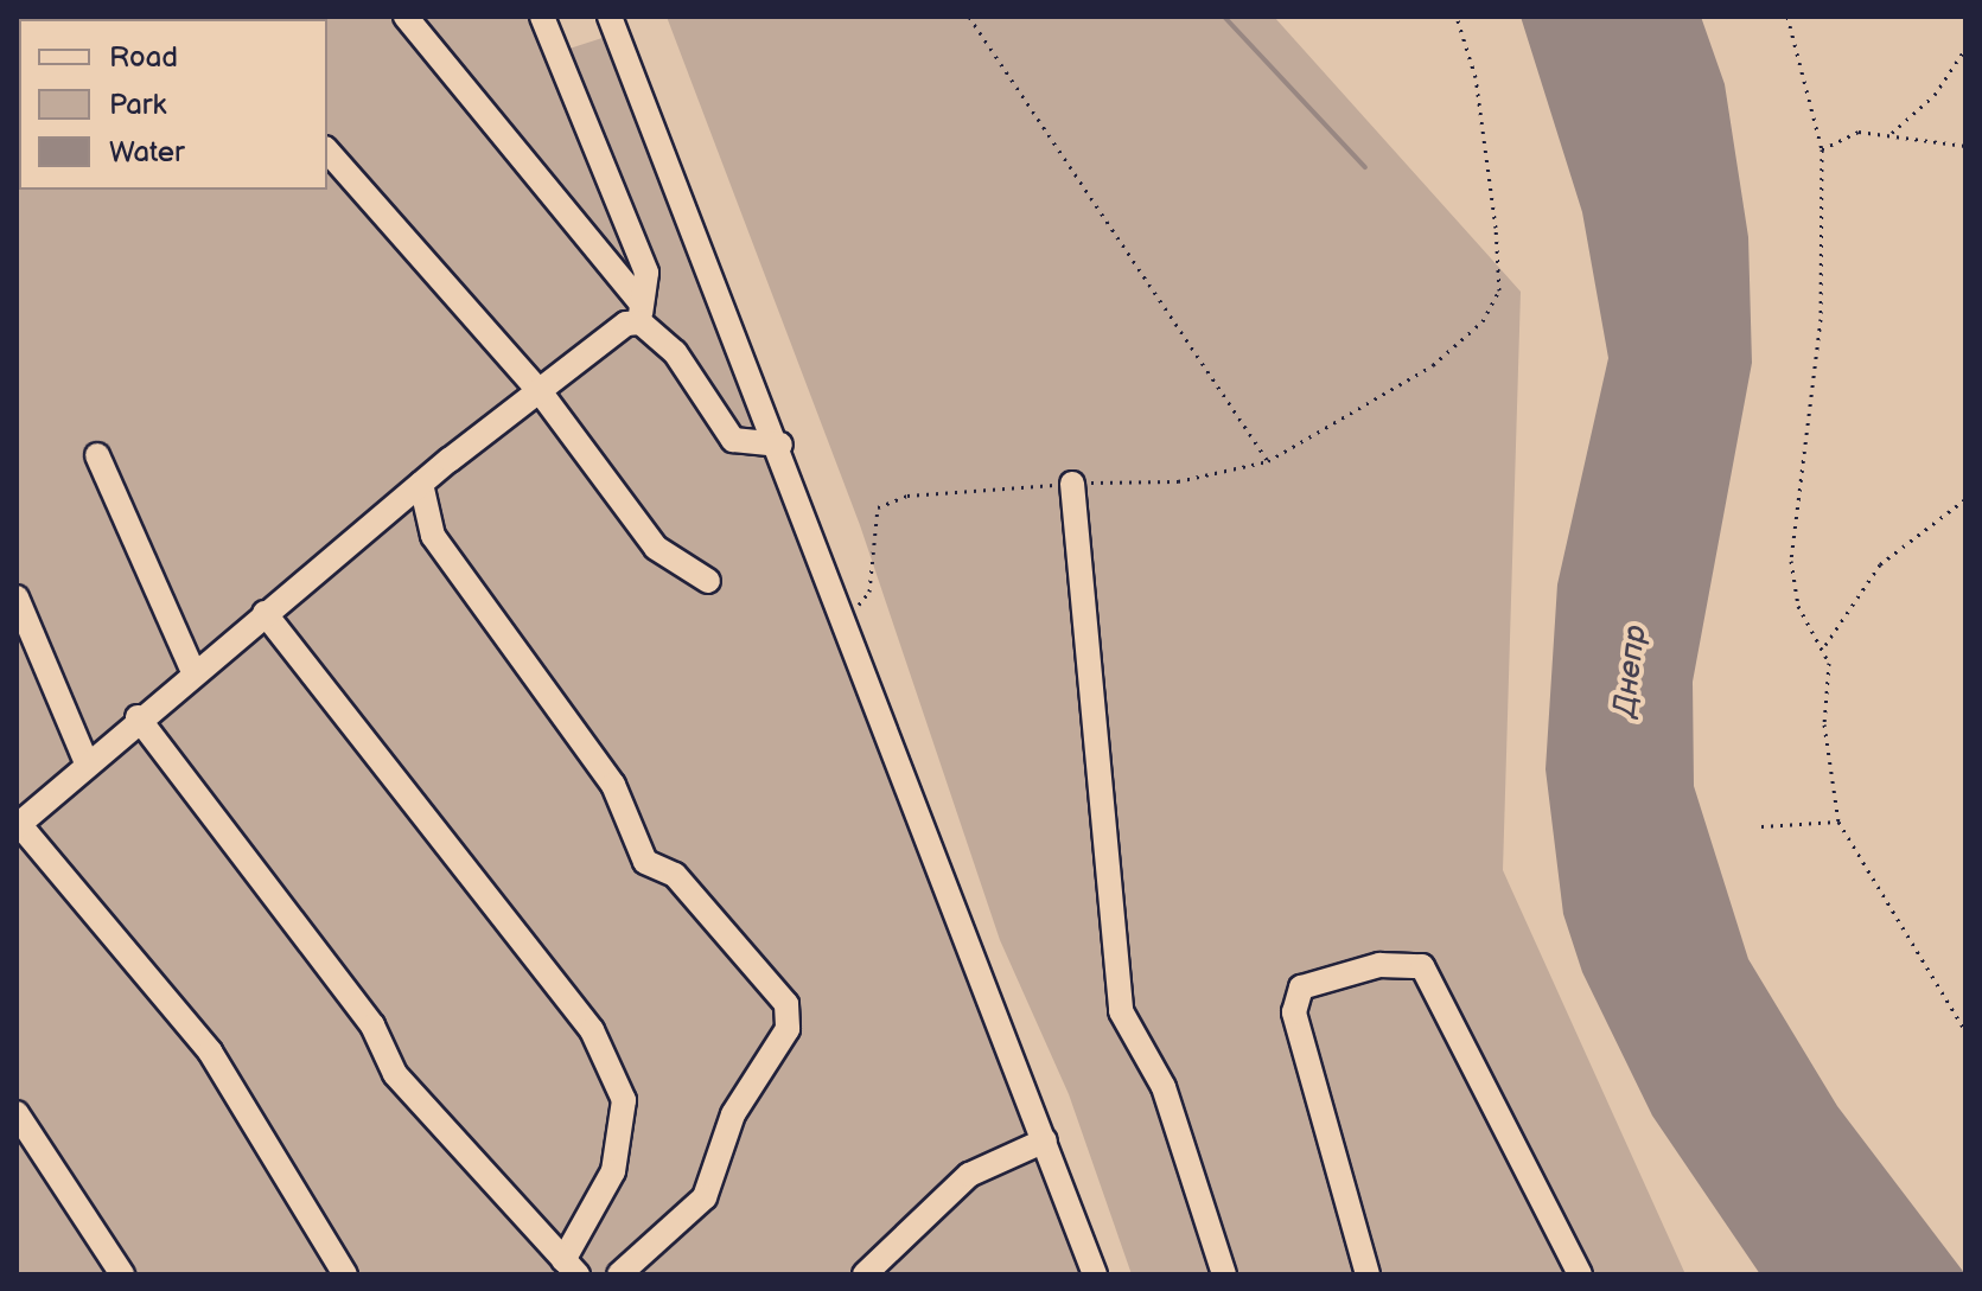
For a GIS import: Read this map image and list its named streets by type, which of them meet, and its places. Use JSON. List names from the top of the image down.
{
  "water": ["Днепр"],
  "legend": ["Road", "Park", "Water"]
}
